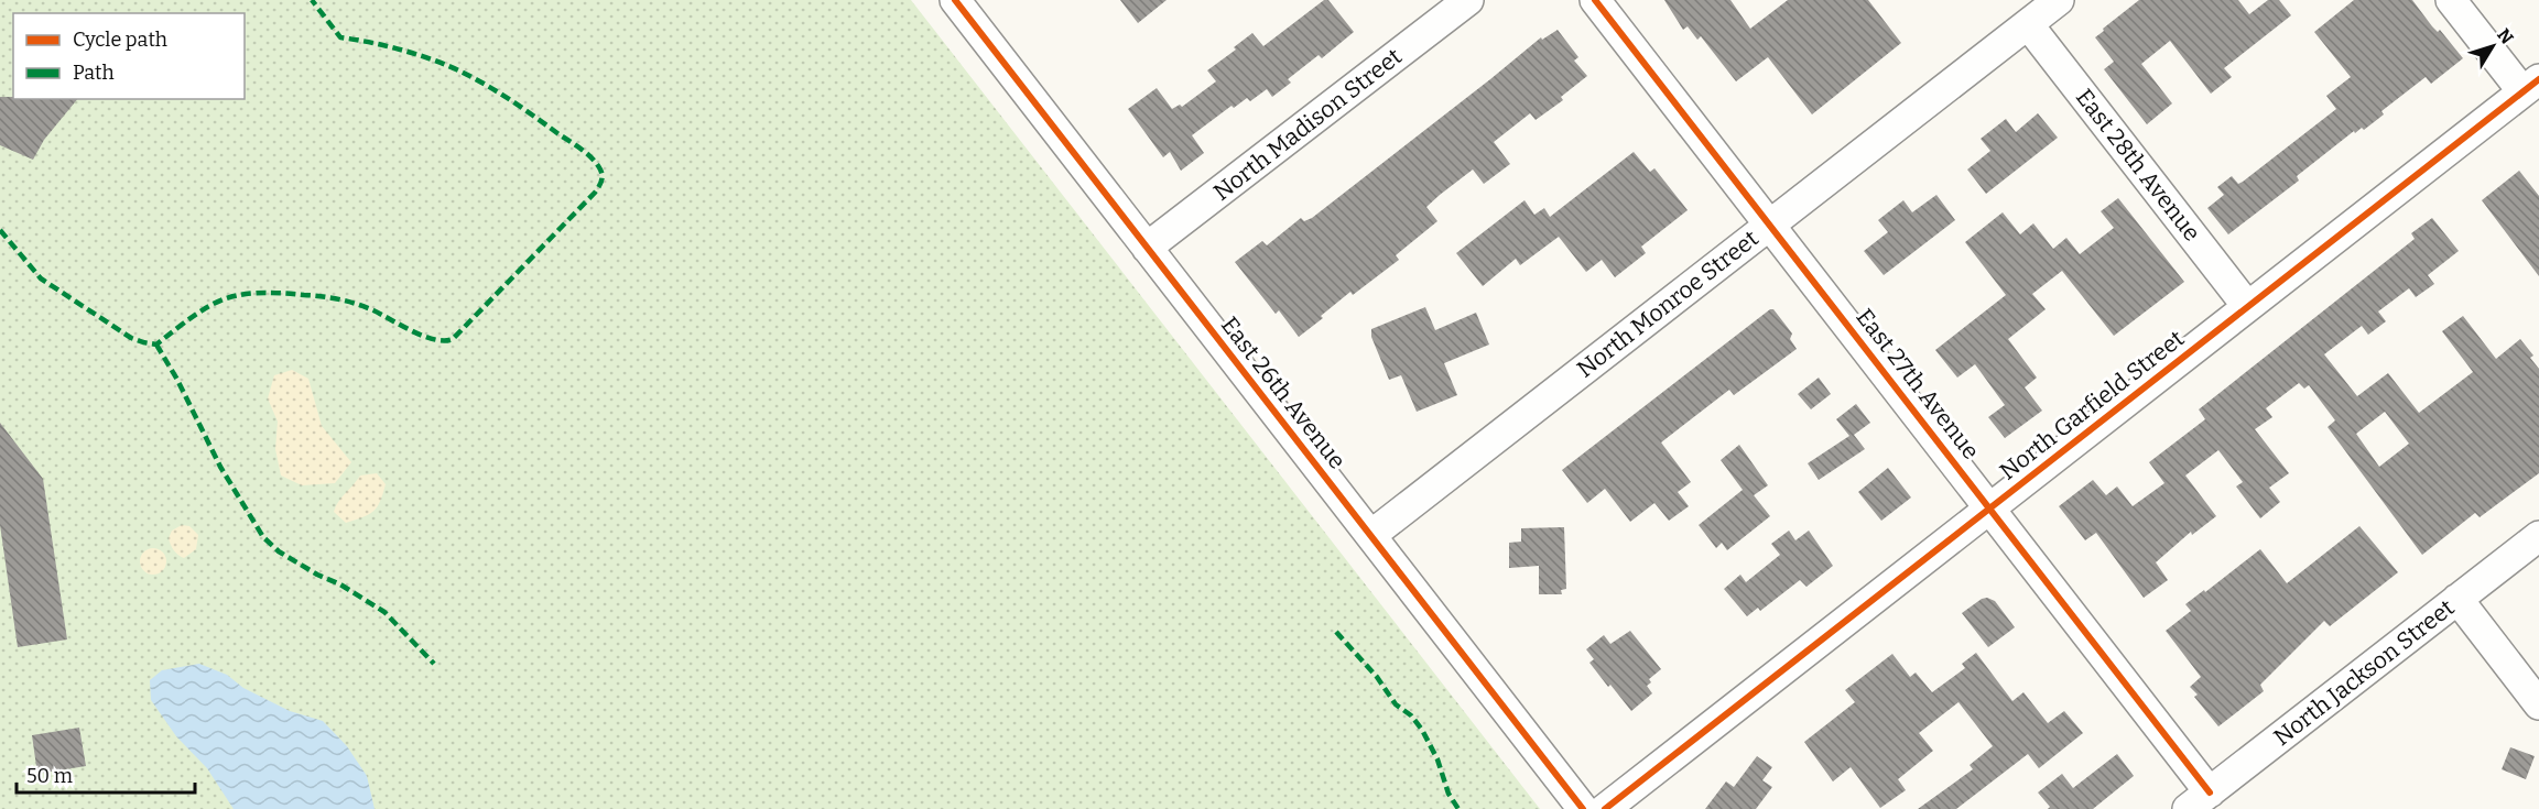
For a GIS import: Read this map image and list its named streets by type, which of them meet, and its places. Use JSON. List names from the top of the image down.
{
  "streets": {
    "street": [
      "North Madison Street",
      "East 28th Avenue",
      "North Monroe Street",
      "East 27th Avenue",
      "East 26th Avenue",
      "North Garfield Street",
      "North Jackson Street"
    ]
  },
  "crossings": [
    ["North Madison Street", "East 26th Avenue"],
    ["East 28th Avenue", "North Monroe Street"],
    ["East 28th Avenue", "North Garfield Street"],
    ["North Monroe Street", "East 27th Avenue"],
    ["North Monroe Street", "East 26th Avenue"],
    ["East 27th Avenue", "North Garfield Street"],
    ["East 27th Avenue", "North Jackson Street"]
  ],
  "legend": ["Cycle path", "Path"],
  "scale_bar": "50 m",
  "north": "top right"
}
